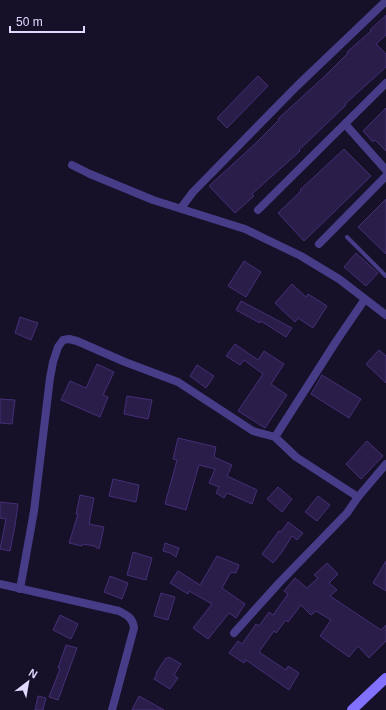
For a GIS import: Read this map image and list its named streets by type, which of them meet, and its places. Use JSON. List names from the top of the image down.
{
  "scale_bar": "50 m",
  "north": "top right"
}
